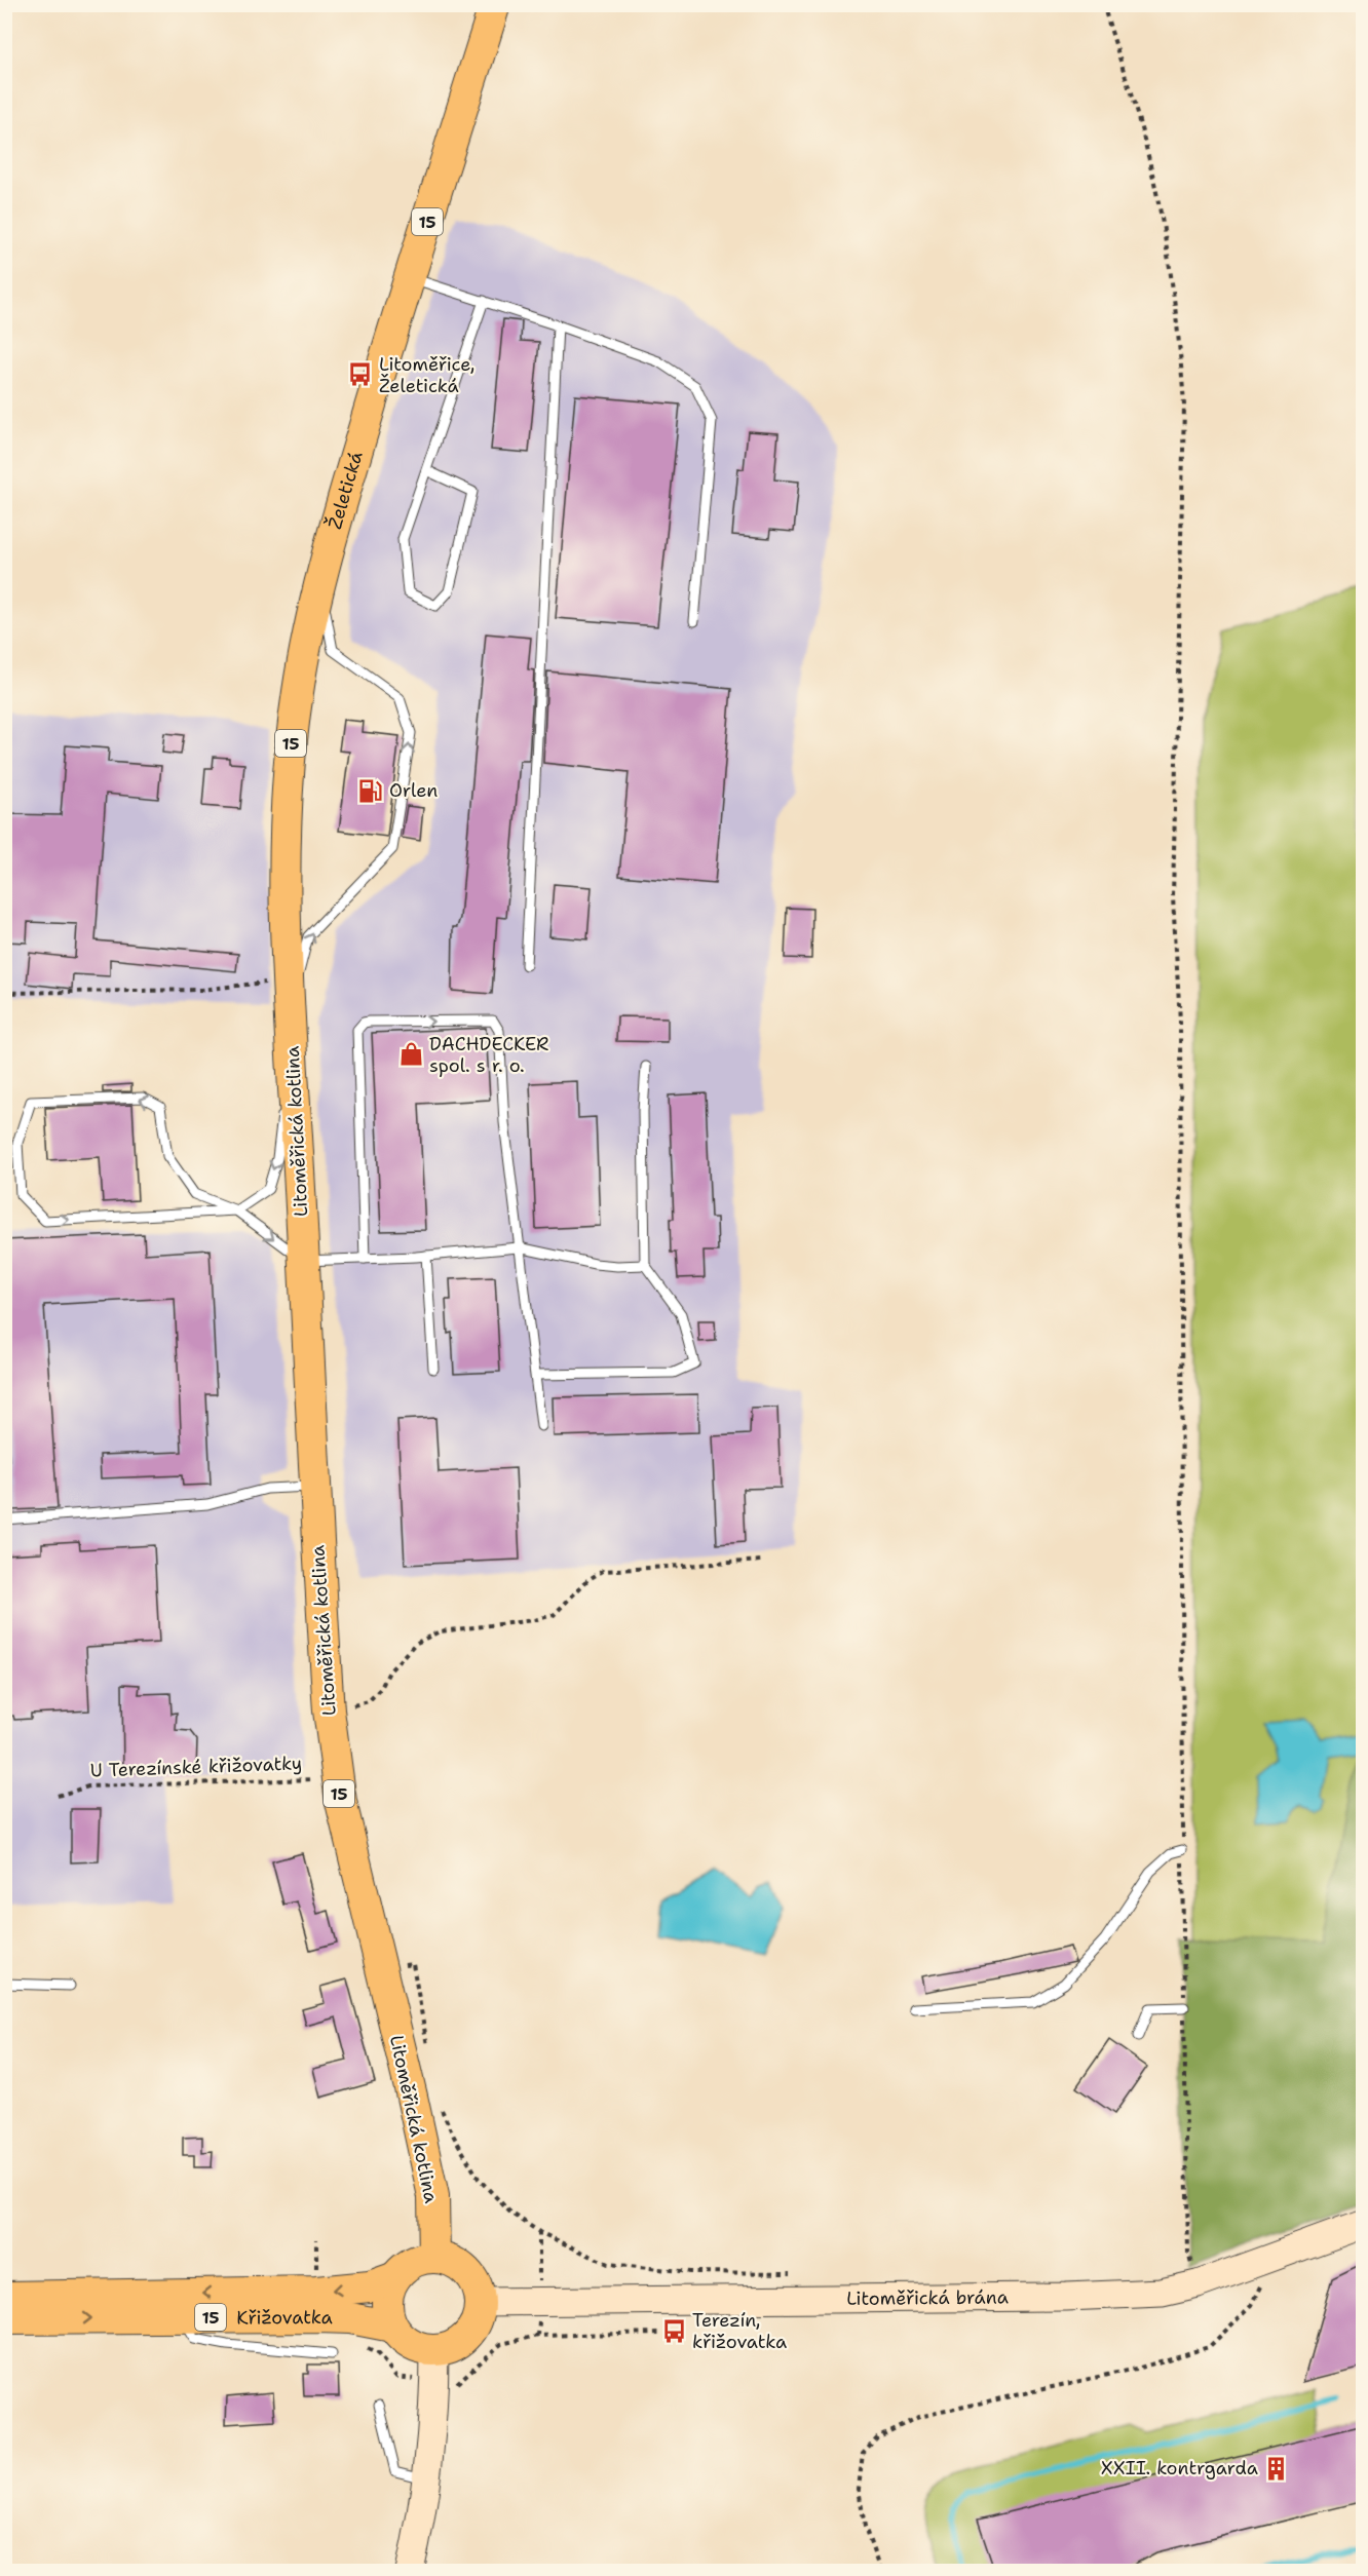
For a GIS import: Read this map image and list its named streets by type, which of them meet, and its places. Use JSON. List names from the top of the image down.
{
  "streets": {
    "main road": [
      "15",
      "Želetická",
      "Litoměřická kotlina",
      "Litoměřická brána",
      "Křižovatka"
    ],
    "path": ["U Terezínské křižovatky"]
  },
  "crossings": [
    ["15", "Litoměřická kotlina"],
    ["15", "Litoměřická brána"],
    ["15", "Křižovatka"],
    ["Želetická", "Litoměřická kotlina"],
    ["Litoměřická kotlina", "U Terezínské křižovatky"],
    ["Litoměřická kotlina", "Litoměřická brána"],
    ["Litoměřická kotlina", "Křižovatka"],
    ["Litoměřická brána", "Křižovatka"]
  ],
  "places": {
    "bus stop": ["Litoměřice, Želetická", "Terezín, křižovatka"],
    "fuel station": ["Orlen"],
    "shop": ["DACHDECKER spol. s r. o."],
    "building": ["XXII. kontrgarda"]
  }
}
